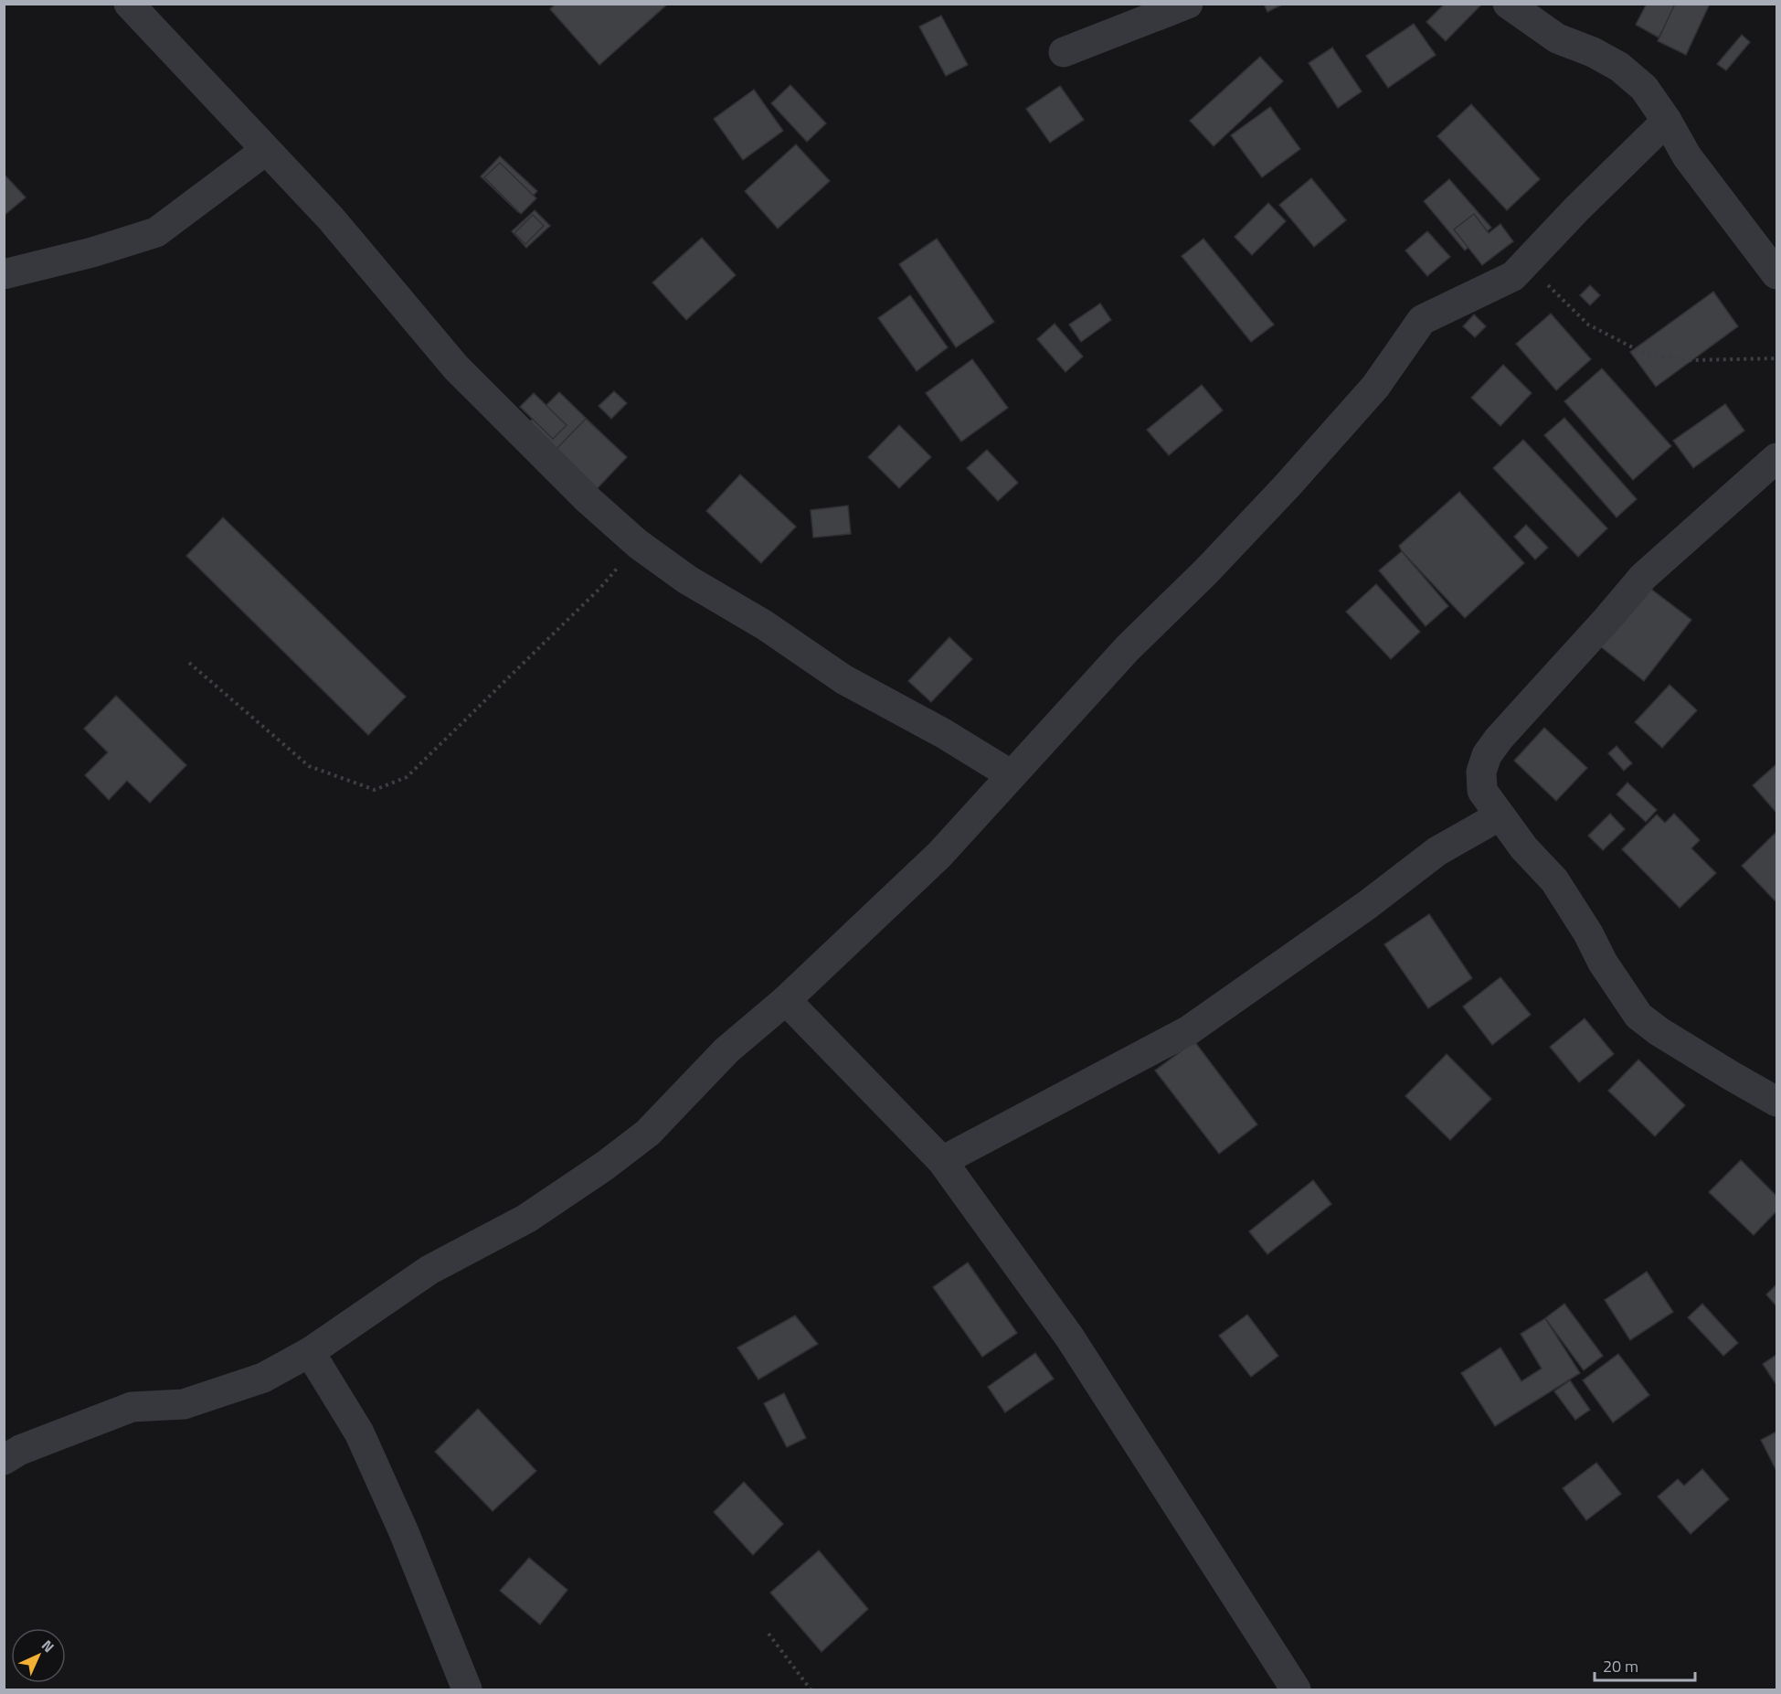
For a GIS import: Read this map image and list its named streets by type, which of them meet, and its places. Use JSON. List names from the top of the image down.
{
  "scale_bar": "20 m",
  "north": "top right"
}
